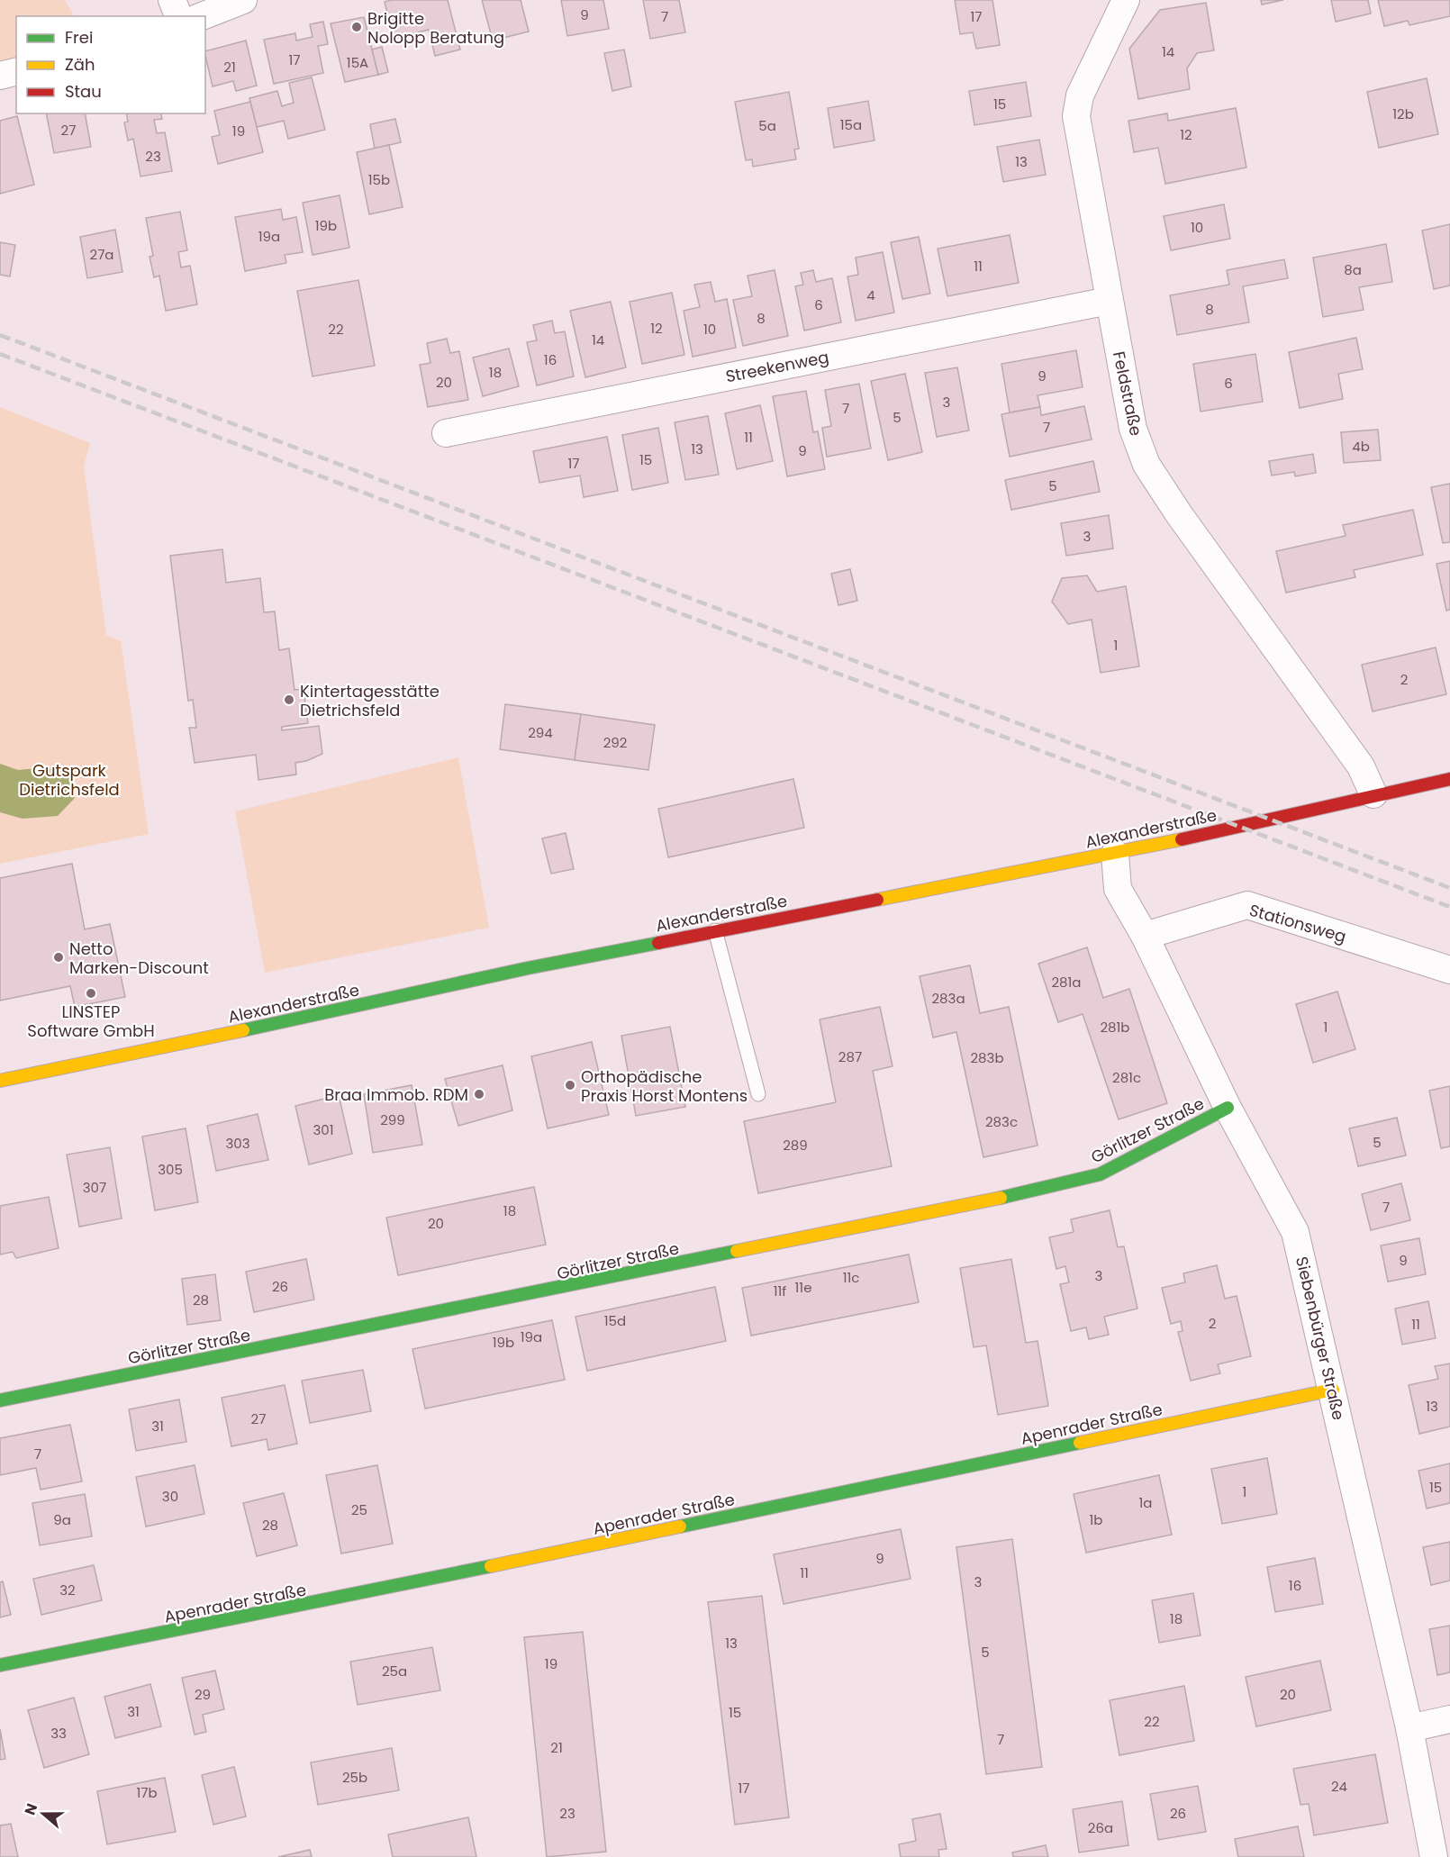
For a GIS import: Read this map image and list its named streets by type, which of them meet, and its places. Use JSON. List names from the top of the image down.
{
  "streets": {
    "street": [
      "Streekenweg",
      "Feldstraße",
      "Alexanderstraße",
      "Stationsweg",
      "Görlitzer Straße",
      "Siebenbürger Straße",
      "Apenrader Straße"
    ]
  },
  "crossings": [
    ["Streekenweg", "Feldstraße"],
    ["Feldstraße", "Alexanderstraße"],
    ["Alexanderstraße", "Siebenbürger Straße"],
    ["Stationsweg", "Siebenbürger Straße"],
    ["Görlitzer Straße", "Siebenbürger Straße"],
    ["Siebenbürger Straße", "Apenrader Straße"]
  ],
  "parks": ["Gutspark Dietrichsfeld"],
  "places": [
    "Brigitte Nolopp Beratung",
    "Kintertagesstätte Dietrichsfeld",
    "Netto Marken-Discount",
    "LINSTEP Software GmbH",
    "Orthopädische Praxis Horst Montens",
    "Braa Immob. RDM"
  ],
  "house_numbers": [
    "9",
    "7",
    "17",
    "14",
    "17",
    "15A",
    "21",
    "15",
    "12b",
    "15a",
    "5a",
    "27",
    "19",
    "12",
    "23",
    "13",
    "15b",
    "19b",
    "10",
    "19a",
    "27a",
    "11",
    "8a",
    "4",
    "6",
    "8",
    "8",
    "12",
    "22",
    "10",
    "14",
    "16",
    "18",
    "9",
    "20",
    "6",
    "3",
    "7",
    "5",
    "7",
    "11",
    "4b",
    "13",
    "9",
    "15",
    "17",
    "5",
    "3",
    "1",
    "2",
    "294",
    "292",
    "281a",
    "283a",
    "281b",
    "1",
    "287",
    "283b",
    "281c",
    "299",
    "283c",
    "301",
    "5",
    "303",
    "289",
    "305",
    "307",
    "7",
    "18",
    "20",
    "9",
    "3",
    "11c",
    "26",
    "11e",
    "11f",
    "28",
    "15d",
    "2",
    "11",
    "19a",
    "19b",
    "13",
    "27",
    "31",
    "7",
    "15",
    "1",
    "30",
    "1a",
    "25",
    "9a",
    "1b",
    "28",
    "9",
    "11",
    "3",
    "16",
    "32",
    "18",
    "13",
    "5",
    "19",
    "25a",
    "29",
    "20",
    "31",
    "15",
    "22",
    "33",
    "7",
    "21",
    "25b",
    "24",
    "17",
    "17b",
    "23",
    "26",
    "26a"
  ],
  "legend": ["Frei", "Zäh", "Stau"],
  "north": "left"
}
